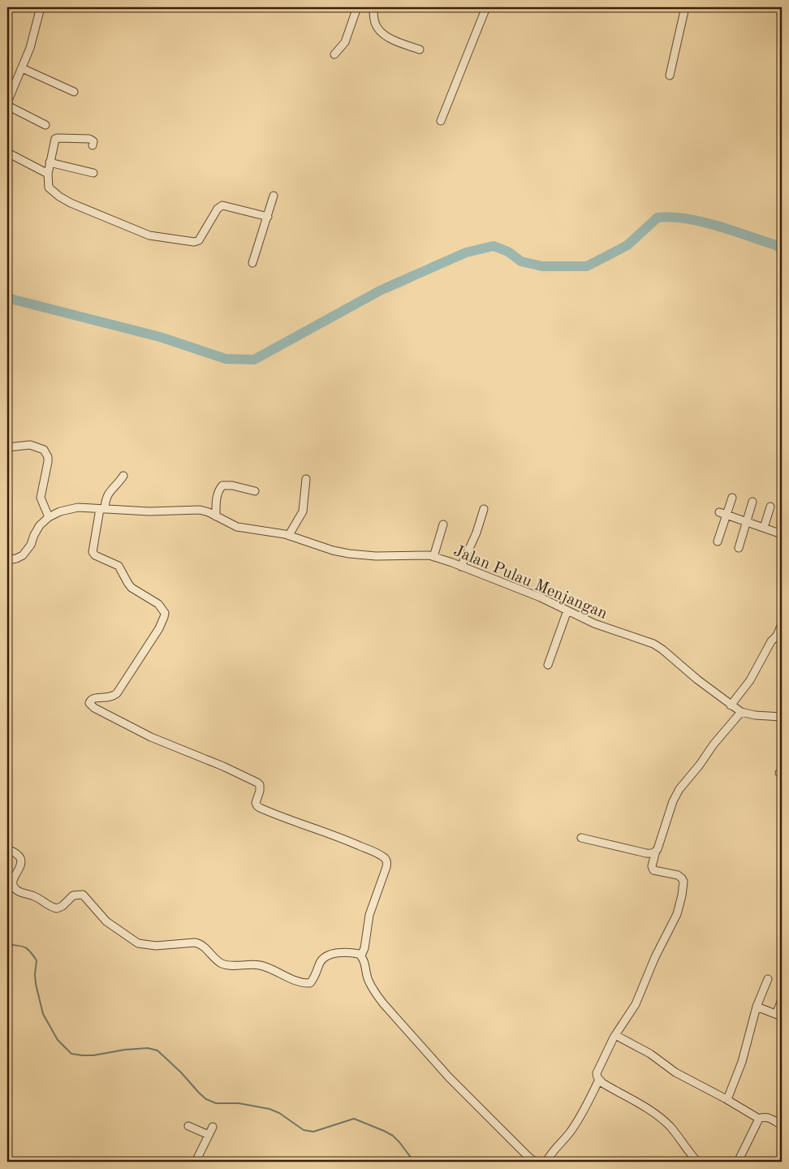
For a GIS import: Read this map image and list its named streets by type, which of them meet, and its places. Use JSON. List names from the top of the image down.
{
  "streets": {
    "street": ["Jalan Pulau Menjangan"]
  }
}
